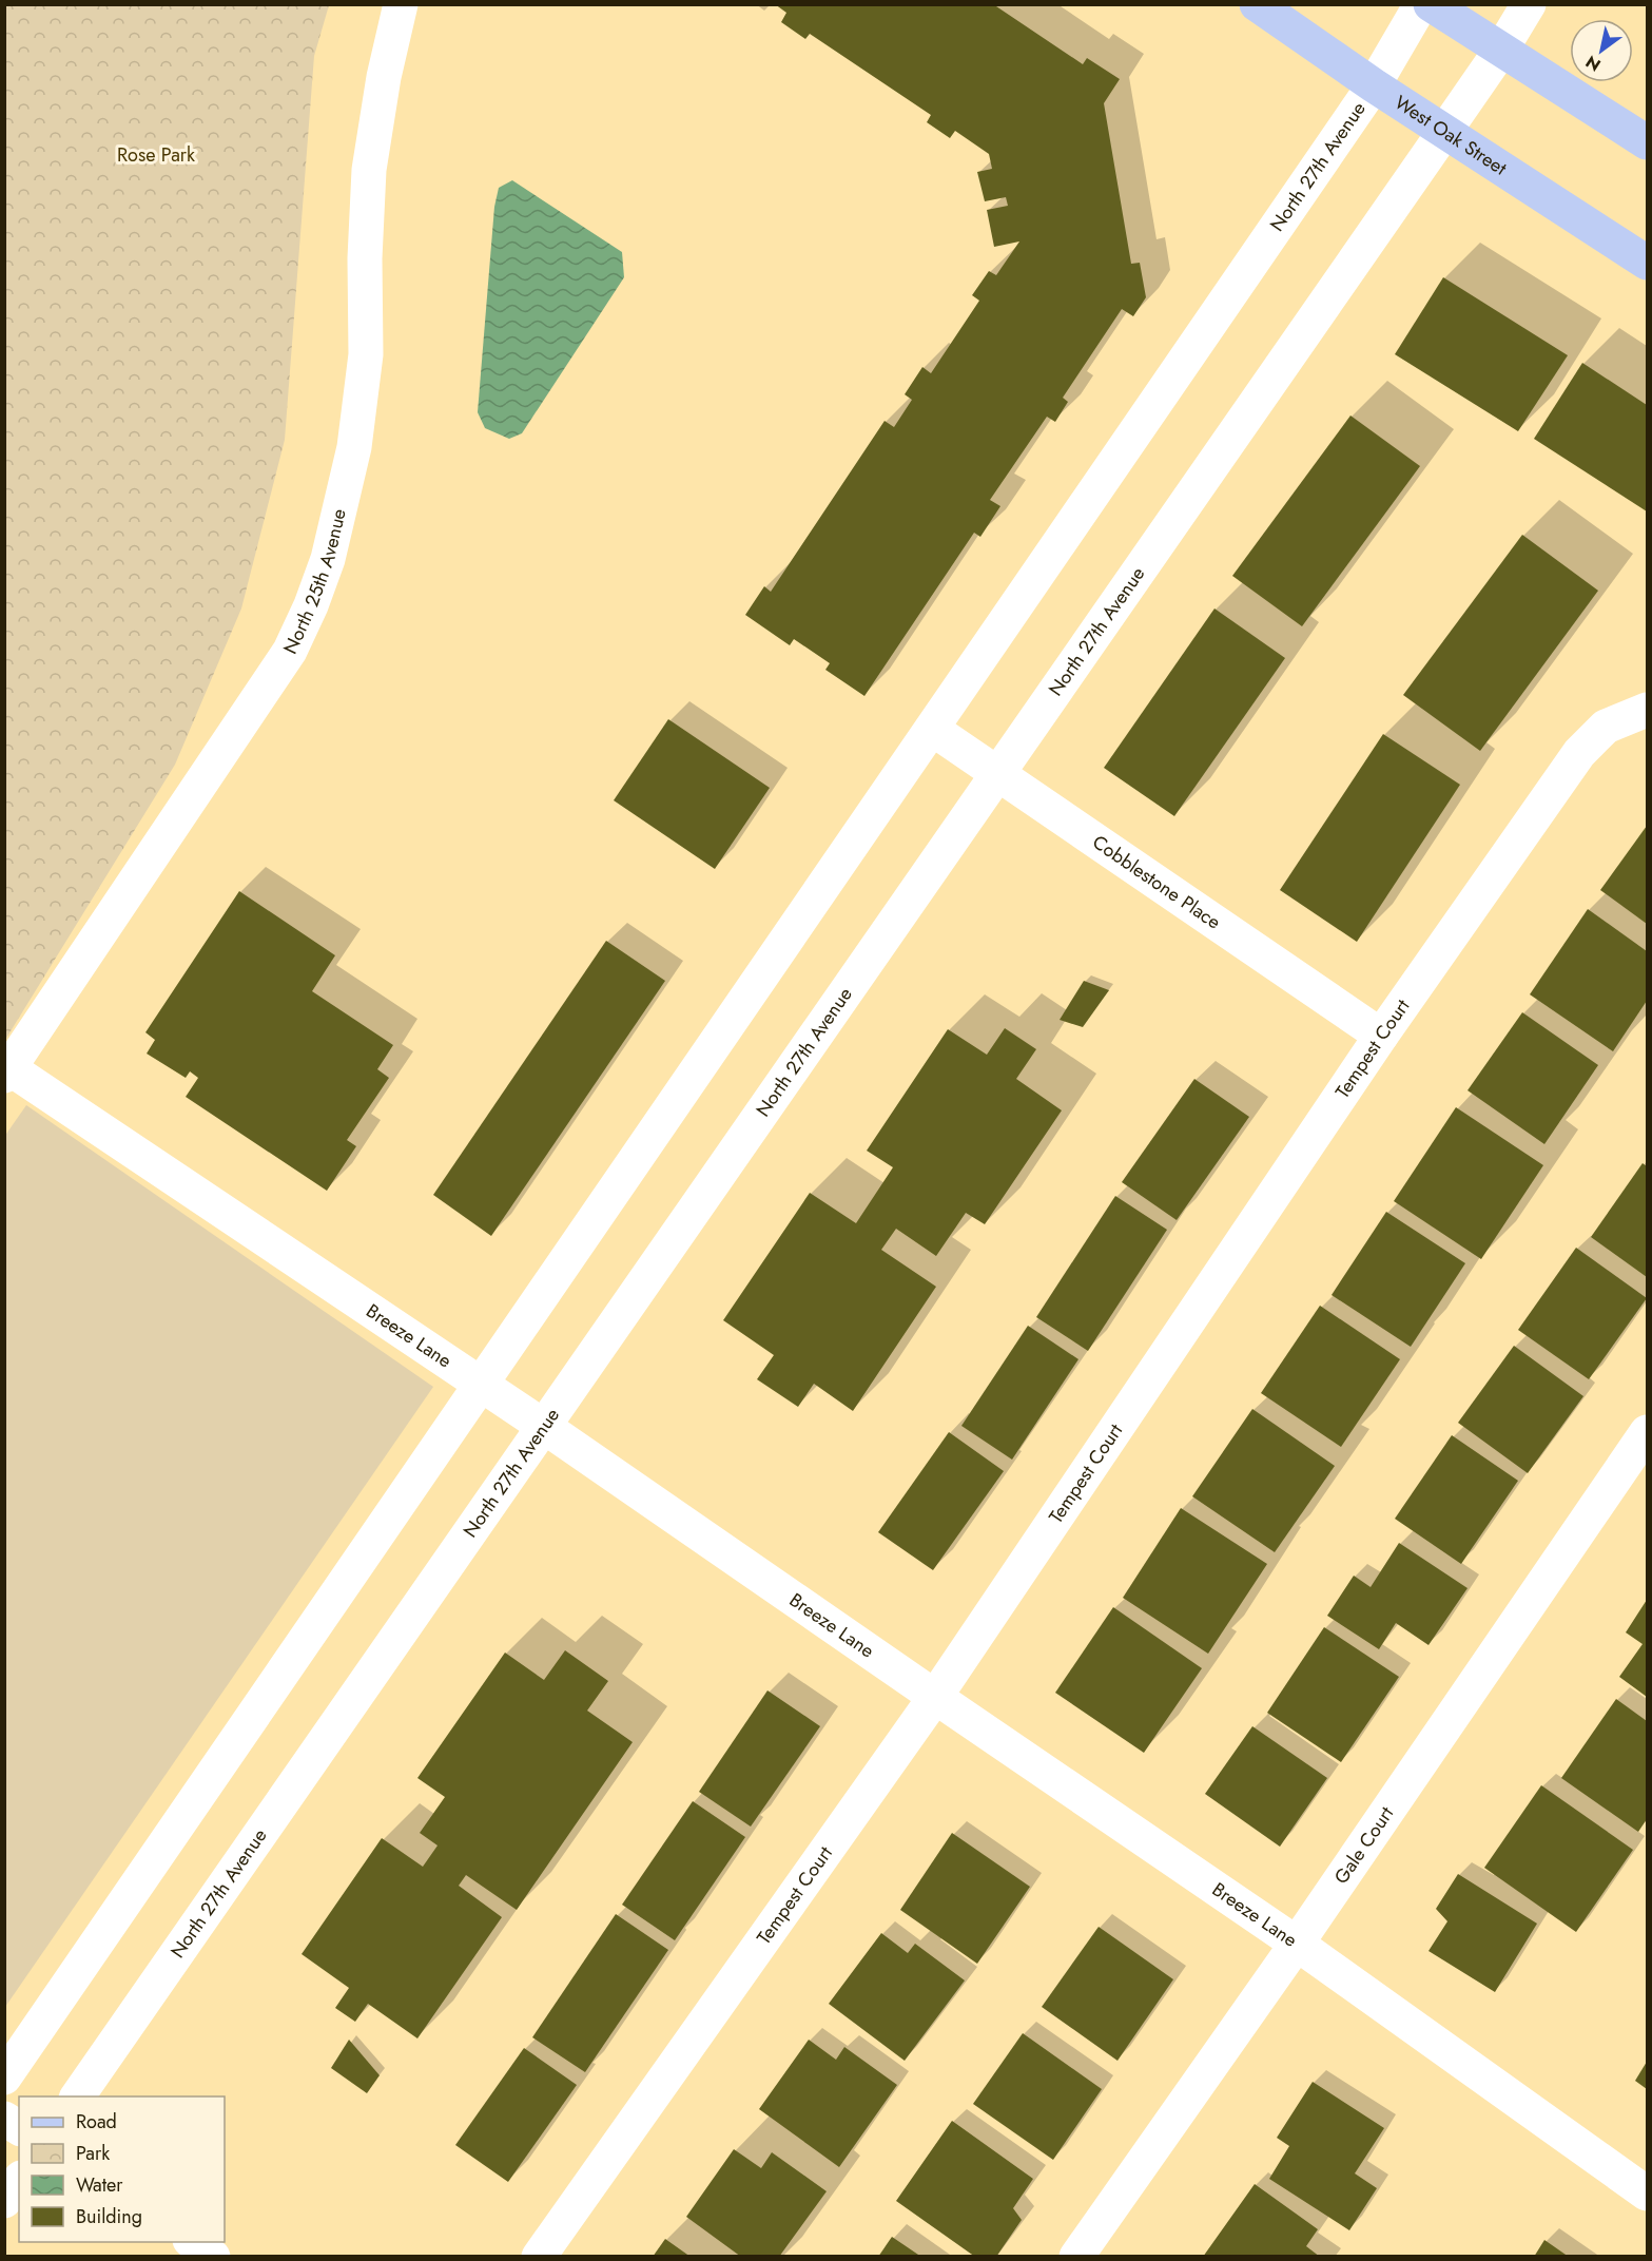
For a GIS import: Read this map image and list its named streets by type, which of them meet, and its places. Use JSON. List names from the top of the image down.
{
  "streets": {
    "main road": ["West Oak Street"],
    "street": [
      "North 27th Avenue",
      "North 25th Avenue",
      "Cobblestone Place",
      "Tempest Court",
      "Breeze Lane",
      "Gale Court"
    ]
  },
  "crossings": [
    ["West Oak Street", "North 27th Avenue"],
    ["North 27th Avenue", "Cobblestone Place"],
    ["North 27th Avenue", "Breeze Lane"],
    ["North 25th Avenue", "Breeze Lane"],
    ["Cobblestone Place", "Tempest Court"],
    ["Tempest Court", "Breeze Lane"],
    ["Breeze Lane", "Gale Court"]
  ],
  "parks": ["Rose Park"],
  "legend": [
    "Road",
    "Park",
    "Water",
    "Building"
  ],
  "north": "bottom left"
}
